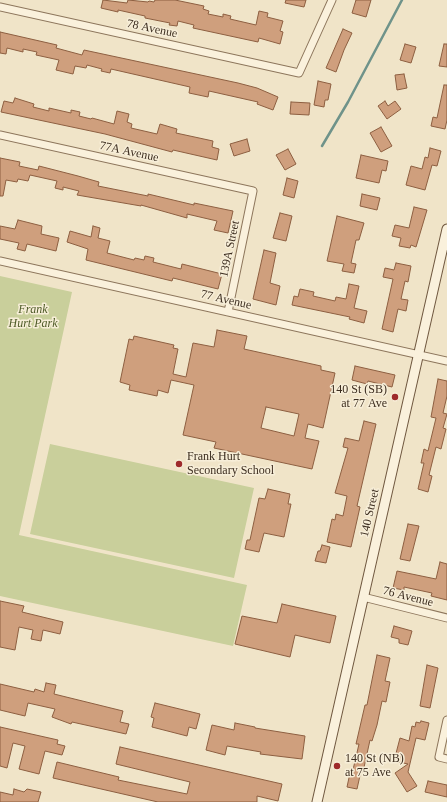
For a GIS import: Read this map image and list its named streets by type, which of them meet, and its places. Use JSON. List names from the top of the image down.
{
  "streets": {
    "main road": ["140 Street"],
    "street": [
      "78 Avenue",
      "77A Avenue",
      "139A Street",
      "77 Avenue",
      "76 Avenue"
    ]
  },
  "crossings": [
    ["77A Avenue", "139A Street"],
    ["139A Street", "77 Avenue"],
    ["77 Avenue", "140 Street"],
    ["140 Street", "76 Avenue"]
  ],
  "parks": ["Frank Hurt Park"],
  "places": ["140 St (SB) at 77 Ave", "Frank Hurt Secondary School", "140 St (NB) at 75 Ave"]
}
